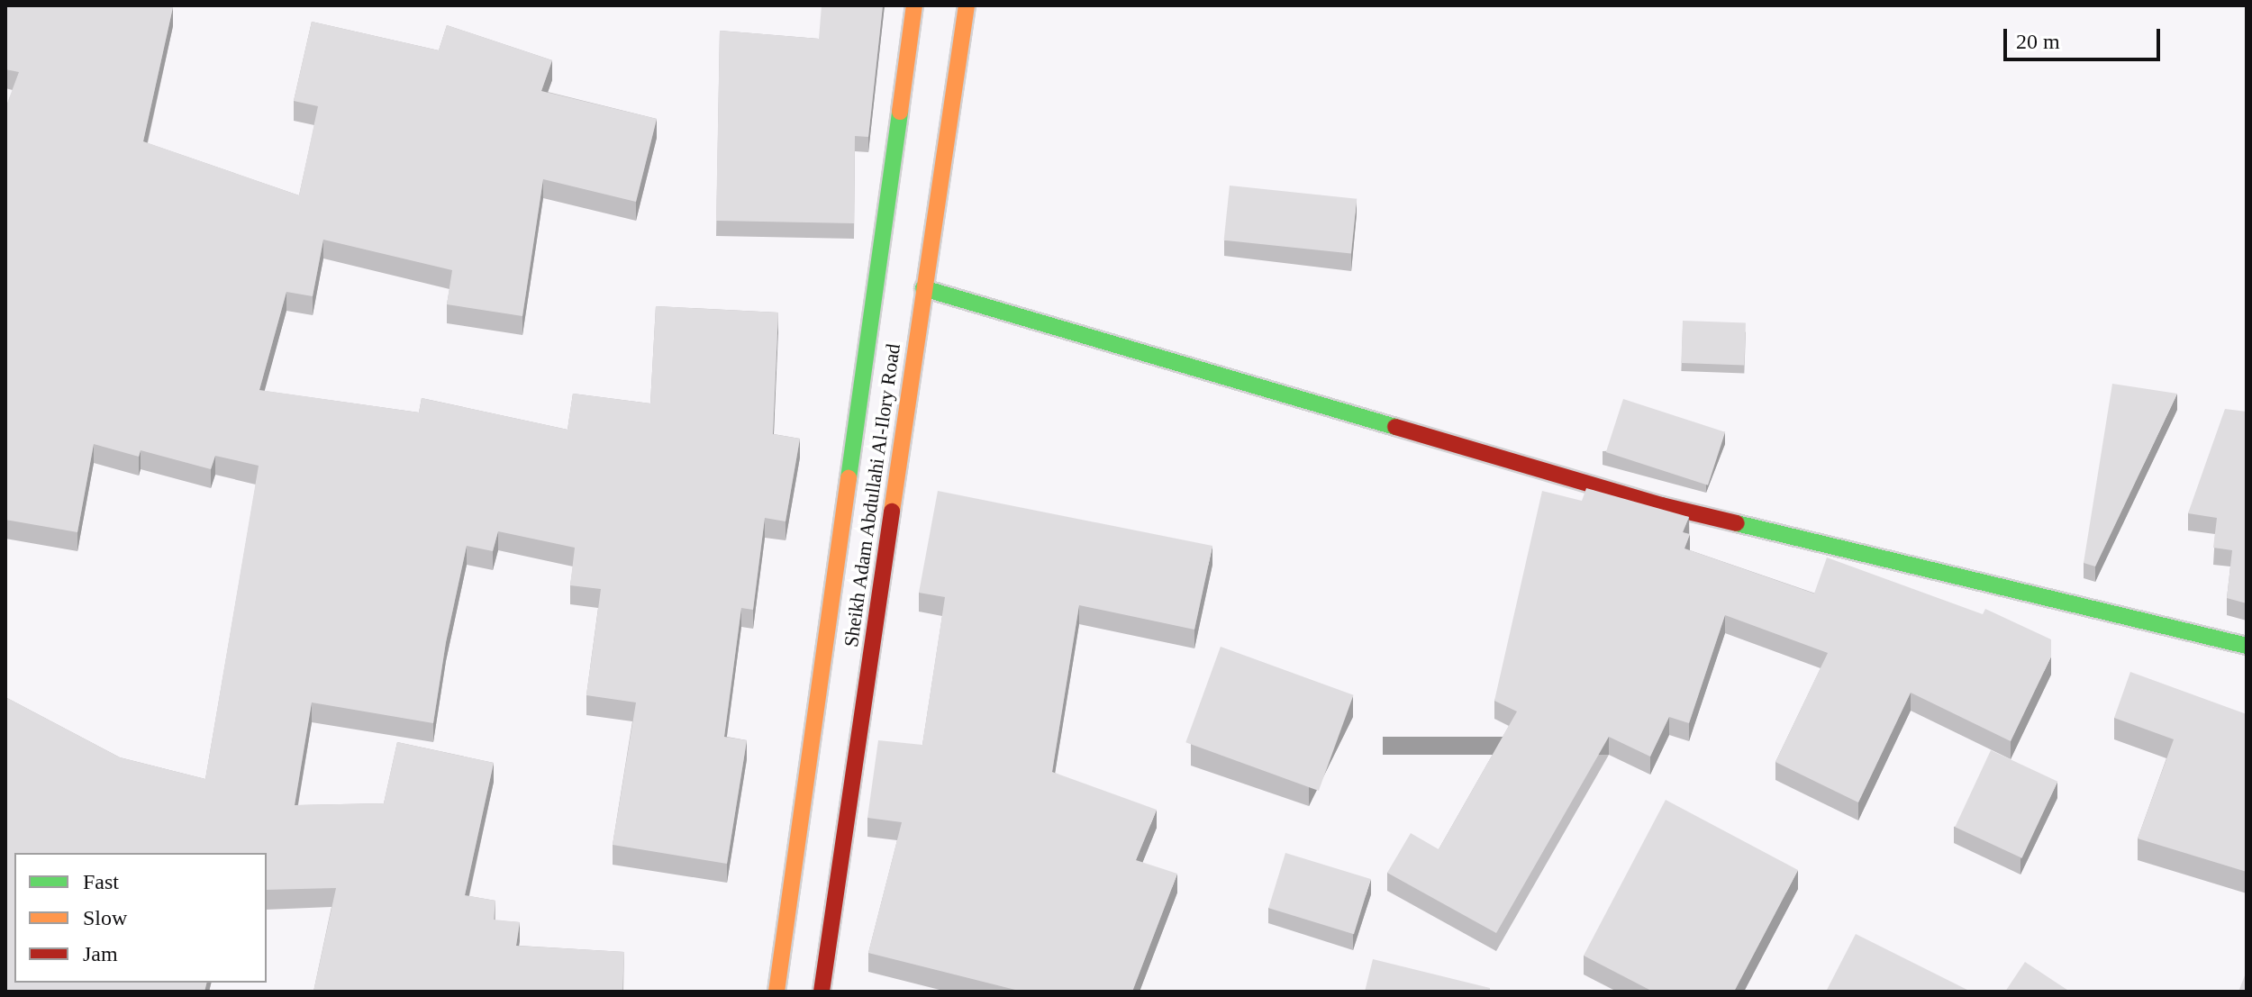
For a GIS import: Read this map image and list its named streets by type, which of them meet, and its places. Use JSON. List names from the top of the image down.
{
  "streets": {
    "street": ["Sheikh Adam Abdullahi Al-Ilory Road"]
  },
  "legend": ["Fast", "Slow", "Jam"],
  "scale_bar": "20 m"
}
